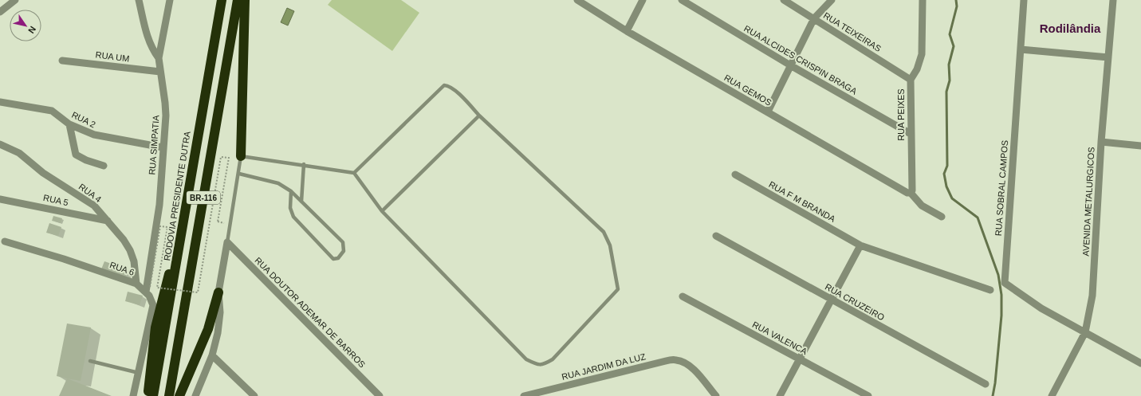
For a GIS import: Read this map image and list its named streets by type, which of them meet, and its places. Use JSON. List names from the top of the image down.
{
  "streets": {
    "highway": ["RODOVIA PRESIDENTE DUTRA", "BR-116"],
    "street": [
      "RUA TEIXEIRAS",
      "RUA UM",
      "RUA ALCIDES CRISPIN BRAGA",
      "RUA GEMOS",
      "RUA PEIXES",
      "RUA 2",
      "RUA SIMPATIA",
      "RUA SOBRAL CAMPOS",
      "RUA 4",
      "RUA 5",
      "RUA F M BRANDA",
      "AVENIDA METALURGICOS",
      "RUA 6",
      "RUA CRUZEIRO",
      "RUA DOUTOR ADEMAR DE BARROS",
      "RUA VALENCA",
      "RUA JARDIM DA LUZ"
    ]
  },
  "crossings": [
    ["RUA TEIXEIRAS", "RUA PEIXES"],
    ["RUA UM", "RUA SIMPATIA"],
    ["RUA ALCIDES CRISPIN BRAGA", "RUA PEIXES"],
    ["RUA GEMOS", "RUA PEIXES"],
    ["RUA 2", "RUA SIMPATIA"],
    ["RUA SIMPATIA", "RUA 6"],
    ["RUA SOBRAL CAMPOS", "AVENIDA METALURGICOS"],
    ["RUA 4", "RUA 5"],
    ["RUA 4", "RUA 6"]
  ],
  "districts": ["Rodilândia"],
  "north": "bottom right"
}
